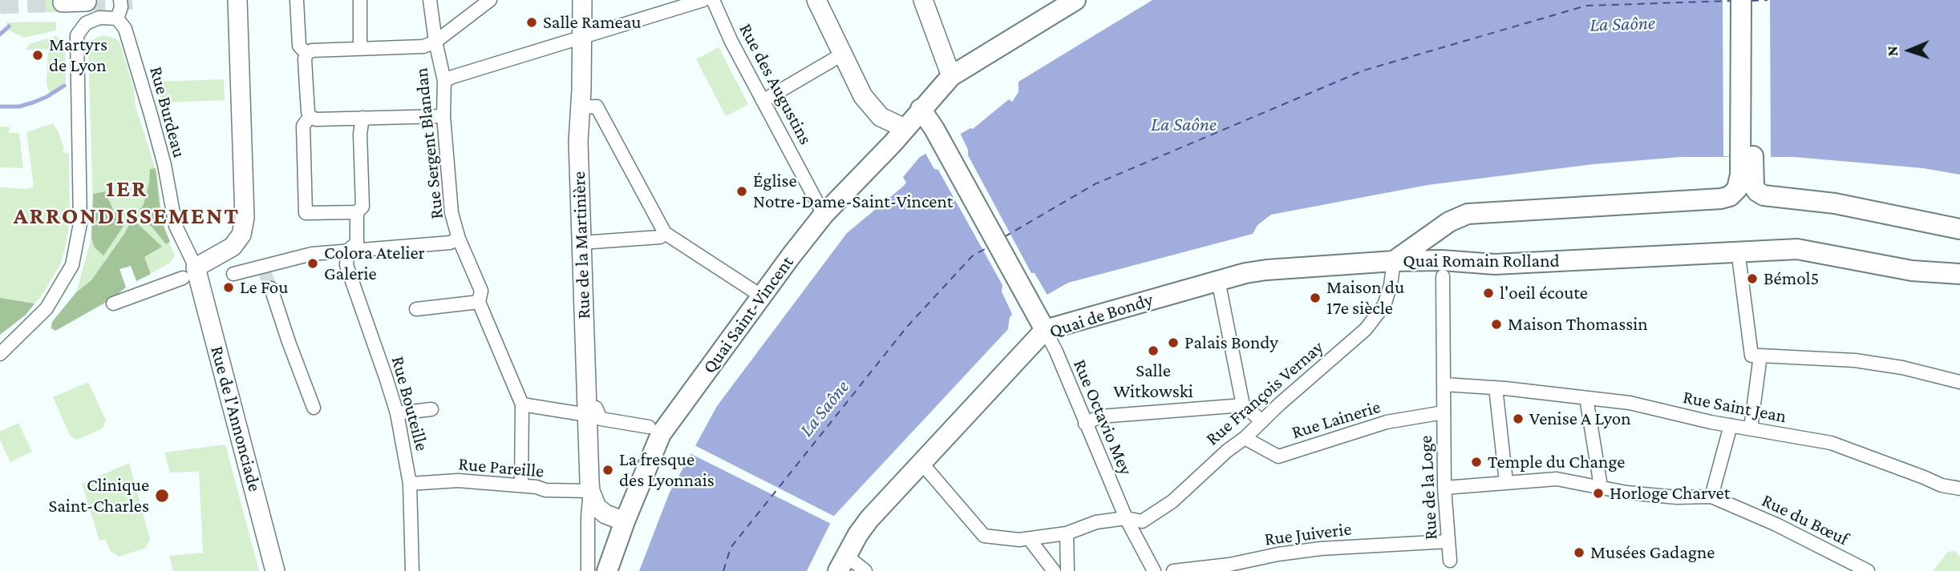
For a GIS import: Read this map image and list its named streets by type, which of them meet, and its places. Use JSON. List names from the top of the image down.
{
  "streets": {
    "main road": ["Quai Romain Rolland", "Quai Saint-Vincent", "Quai de Bondy"],
    "street": [
      "Rue des Augustins",
      "Rue Burdeau",
      "Rue Sergent Blandan",
      "Rue de la Martinière",
      "Rue François Vernay",
      "Rue Bouteille",
      "Rue Saint Jean",
      "Rue Octavio Mey",
      "Rue de l'Annonciade",
      "Rue Lainerie",
      "Rue Pareille",
      "Rue de la Loge",
      "Rue du Bœuf",
      "Rue Juiverie"
    ]
  },
  "crossings": [
    ["Rue des Augustins", "Quai Saint-Vincent"],
    ["Rue Burdeau", "Rue de l'Annonciade"],
    ["Rue de la Martinière", "Rue Pareille"],
    ["Quai Romain Rolland", "Quai de Bondy"],
    ["Quai Romain Rolland", "Rue François Vernay"],
    ["Quai de Bondy", "Rue François Vernay"],
    ["Quai de Bondy", "Rue Octavio Mey"],
    ["Rue François Vernay", "Rue Octavio Mey"],
    ["Rue François Vernay", "Rue Lainerie"],
    ["Rue Bouteille", "Rue Pareille"],
    ["Rue Saint Jean", "Rue de la Loge"],
    ["Rue Lainerie", "Rue de la Loge"],
    ["Rue de la Loge", "Rue Juiverie"]
  ],
  "districts": ["1ER ARRONDISSEMENT"],
  "water": ["La Saône"],
  "places": [
    "Salle Rameau",
    "Martyrs de Lyon",
    "Église Notre-Dame-Saint-Vincent",
    "Colora Atelier Galerie",
    "Bémol5",
    "Le Fou",
    "l'oeil écoute",
    "Maison du 17e siècle",
    "Maison Thomassin",
    "Palais Bondy",
    "Salle Witkowski",
    "Venise A Lyon",
    "Temple du Change",
    "La fresque des Lyonnais",
    "Horloge Charvet",
    "Clinique Saint-Charles",
    "Musées Gadagne"
  ],
  "north": "left"
}
